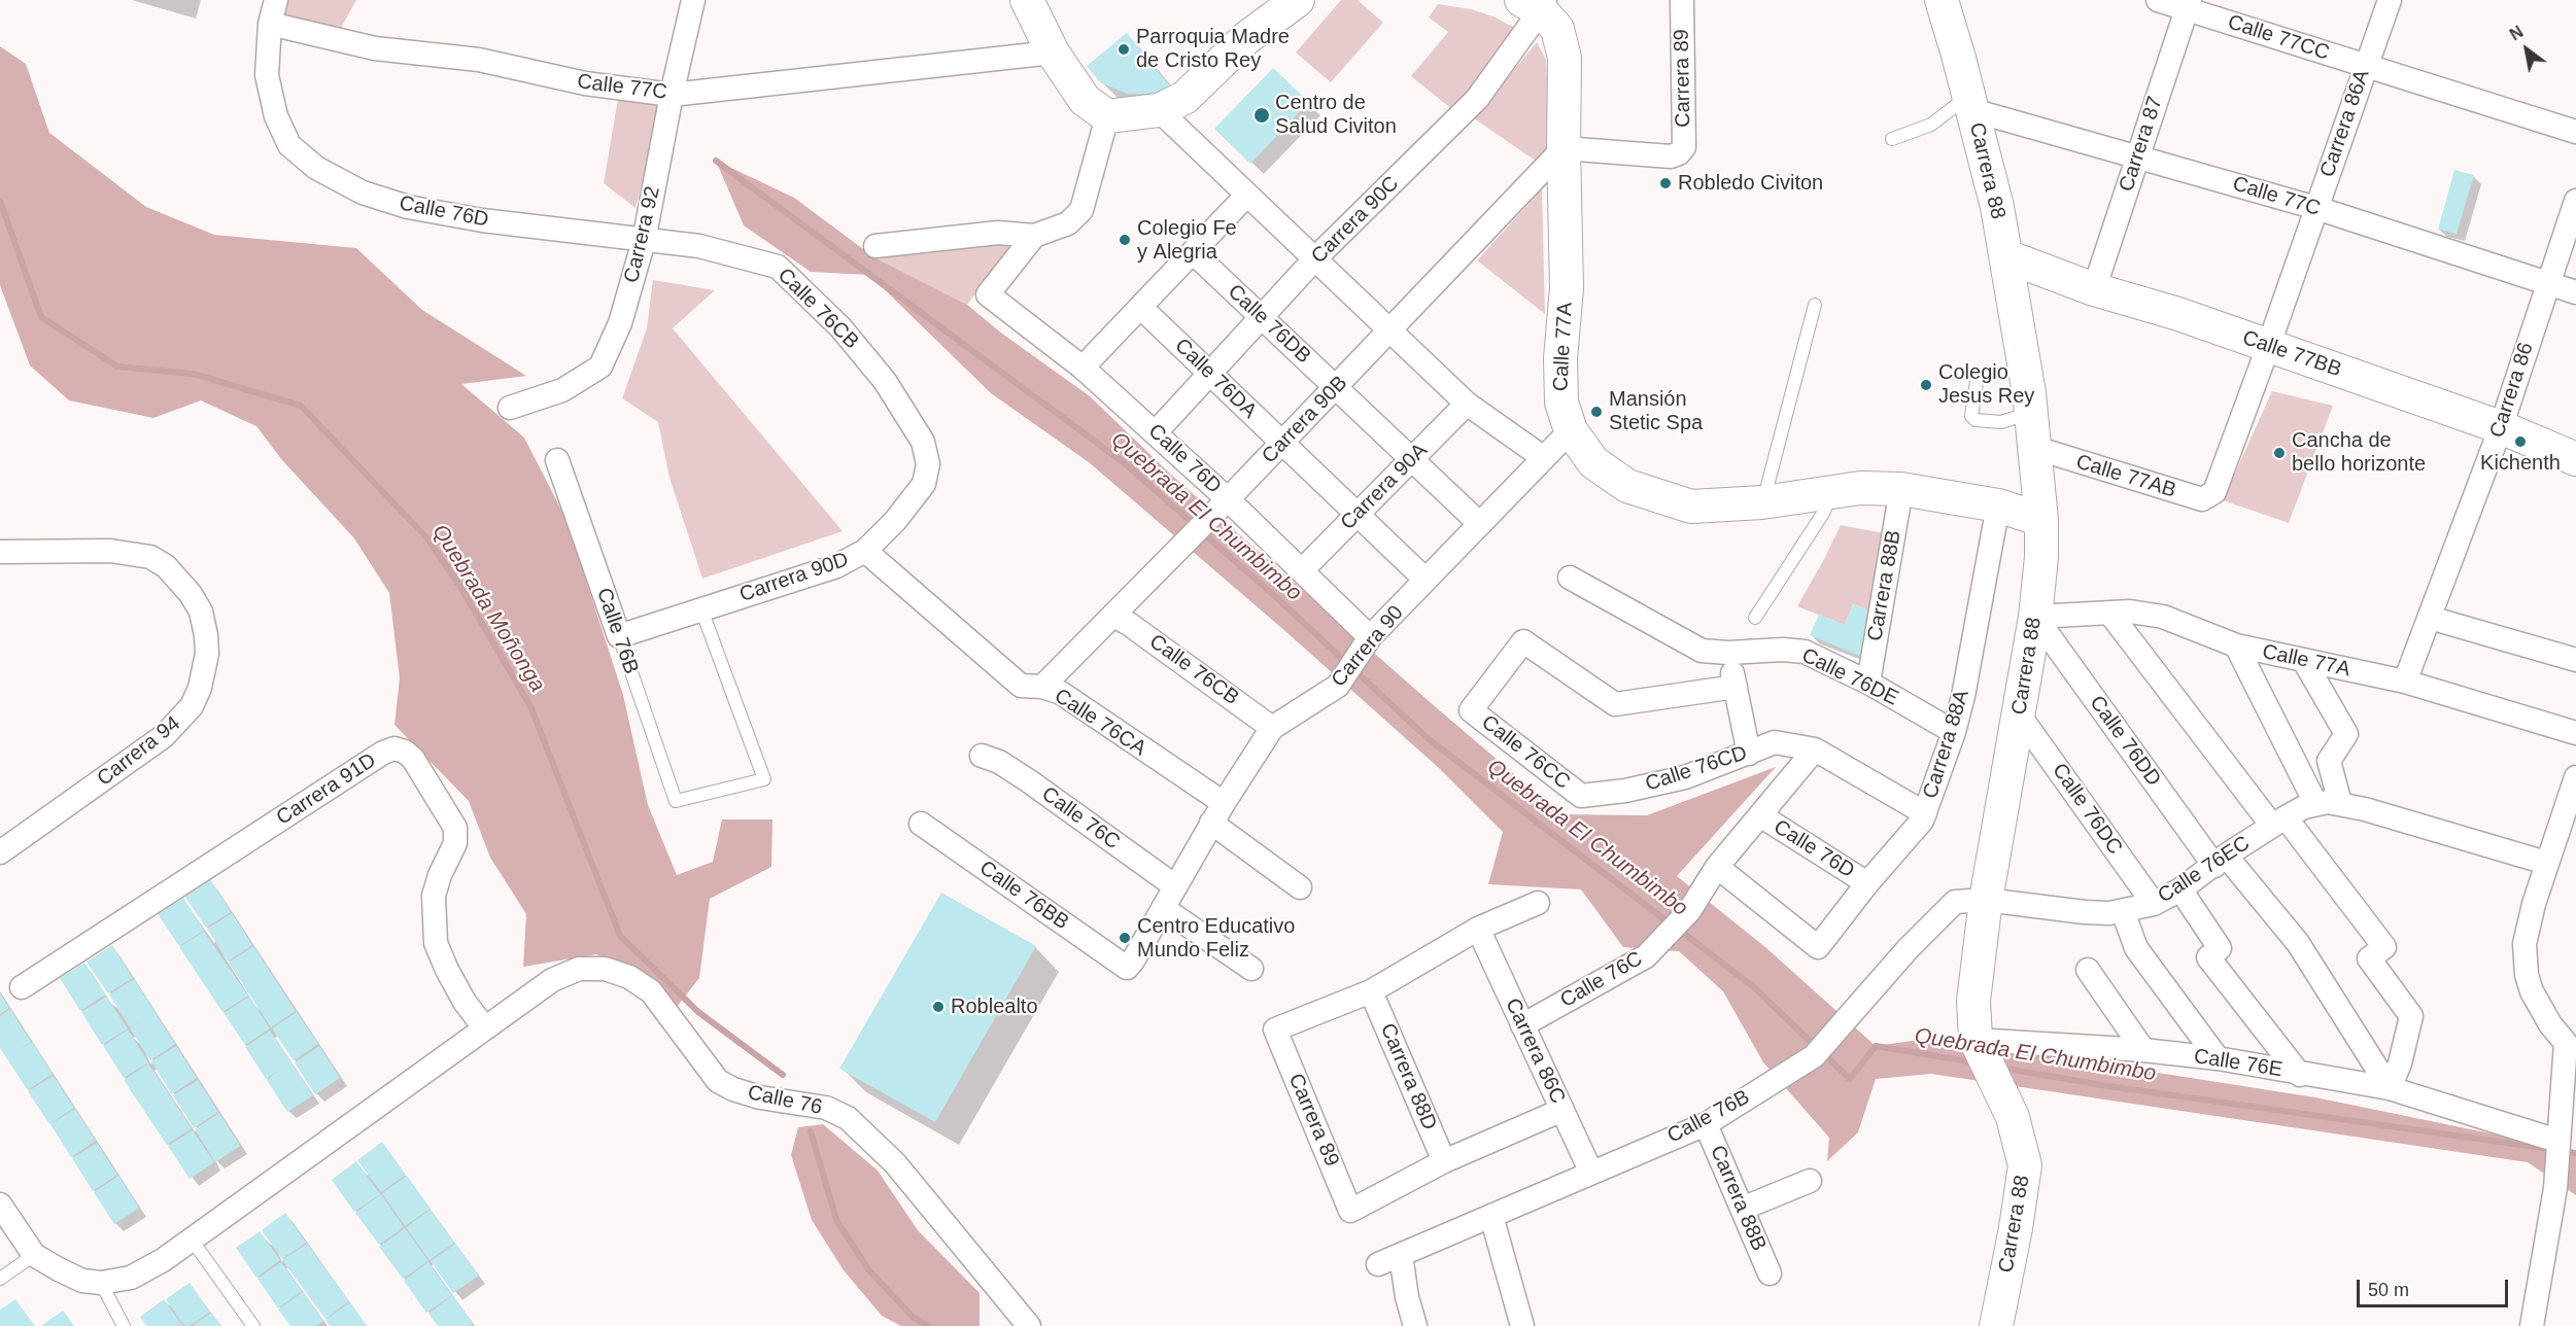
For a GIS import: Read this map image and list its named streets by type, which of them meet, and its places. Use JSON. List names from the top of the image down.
{
  "streets": {
    "street": [
      "Calle 77CC",
      "Carrera 89",
      "Calle 77C",
      "Carrera 86A",
      "Carrera 87",
      "Carrera 88",
      "Calle 76D",
      "Carrera 90C",
      "Carrera 92",
      "Calle 76CB",
      "Calle 76DB",
      "Calle 77A",
      "Calle 77BB",
      "Calle 76DA",
      "Carrera 86",
      "Carrera 90B",
      "Calle 77AB",
      "Carrera 90A",
      "Carrera 90D",
      "Carrera 88B",
      "Calle 76B",
      "Carrera 90",
      "Calle 76DE",
      "Calle 76CA",
      "Calle 76DD",
      "Carrera 88A",
      "Carrera 94",
      "Calle 76CC",
      "Calle 76CD",
      "Carrera 91D",
      "Calle 76DC",
      "Calle 76C",
      "Calle 76EC",
      "Calle 76BB",
      "Carrera 86C",
      "Calle 76E",
      "Carrera 88D",
      "Calle 76"
    ]
  },
  "crossings": [
    ["Calle 77CC", "Carrera 86A"],
    ["Calle 77CC", "Carrera 87"],
    ["Carrera 89", "Calle 77A"],
    ["Carrera 89", "Carrera 90B"],
    ["Carrera 89", "Carrera 88D"],
    ["Calle 77C", "Carrera 86A"],
    ["Calle 77C", "Carrera 87"],
    ["Calle 77C", "Carrera 88"],
    ["Calle 77C", "Calle 76D"],
    ["Calle 77C", "Carrera 92"],
    ["Calle 77C", "Carrera 86"],
    ["Carrera 86A", "Calle 77BB"],
    ["Carrera 86A", "Calle 77AB"],
    ["Carrera 87", "Calle 77BB"],
    ["Carrera 88", "Calle 77A"],
    ["Carrera 88", "Calle 77BB"],
    ["Carrera 88", "Calle 77AB"],
    ["Carrera 88", "Calle 76B"],
    ["Carrera 88", "Calle 76DD"],
    ["Carrera 88", "Calle 76DC"],
    ["Carrera 88", "Calle 76EC"],
    ["Carrera 88", "Calle 76E"],
    ["Calle 76D", "Carrera 90C"],
    ["Calle 76D", "Carrera 92"],
    ["Calle 76D", "Calle 76CB"],
    ["Calle 76D", "Carrera 90B"],
    ["Calle 76D", "Carrera 90A"],
    ["Calle 76D", "Carrera 90"],
    ["Calle 76D", "Carrera 88A"],
    ["Carrera 90C", "Calle 76DB"],
    ["Carrera 90C", "Calle 77A"],
    ["Carrera 90C", "Calle 76DA"],
    ["Carrera 92", "Calle 76CB"],
    ["Calle 76CB", "Carrera 90B"],
    ["Calle 76CB", "Carrera 90D"],
    ["Calle 76CB", "Carrera 90"],
    ["Calle 76DB", "Carrera 90B"],
    ["Calle 76DB", "Carrera 90A"],
    ["Calle 76DB", "Carrera 90"],
    ["Calle 77A", "Carrera 86"],
    ["Calle 77A", "Carrera 90B"],
    ["Calle 77A", "Carrera 88B"],
    ["Calle 77A", "Carrera 90"],
    ["Calle 77A", "Calle 76DD"],
    ["Calle 77A", "Carrera 88A"],
    ["Calle 77BB", "Carrera 86"],
    ["Calle 76DA", "Carrera 90B"],
    ["Calle 76DA", "Carrera 90A"],
    ["Calle 76DA", "Carrera 90"],
    ["Carrera 90B", "Calle 76CA"],
    ["Carrera 90D", "Calle 76B"],
    ["Carrera 90D", "Calle 76CA"],
    ["Carrera 88B", "Calle 76B"],
    ["Carrera 88B", "Calle 76DE"],
    ["Calle 76B", "Calle 76EC"],
    ["Calle 76B", "Carrera 86C"],
    ["Carrera 90", "Calle 76CA"],
    ["Carrera 90", "Calle 76C"],
    ["Carrera 90", "Calle 76BB"],
    ["Calle 76DE", "Carrera 88A"],
    ["Calle 76DD", "Calle 76EC"],
    ["Calle 76DD", "Calle 76E"],
    ["Carrera 88A", "Calle 76C"],
    ["Calle 76CC", "Calle 76CD"],
    ["Carrera 91D", "Calle 76"],
    ["Calle 76DC", "Calle 76EC"],
    ["Calle 76C", "Carrera 86C"]
  ],
  "water": ["Quebrada El Chumbimbo", "Quebrada Moñonga"],
  "places": [
    "Parroquia Madre de Cristo Rey",
    "Centro de Salud Civiton",
    "Robledo Civiton",
    "Colegio Fe y Alegria",
    "Colegio Jesus Rey",
    "Mansión Stetic Spa",
    "Kichenth",
    "Cancha de bello horizonte",
    "Centro Educativo Mundo Feliz",
    "Roblealto"
  ],
  "scale_bar": "50 m",
  "north": "top left"
}
